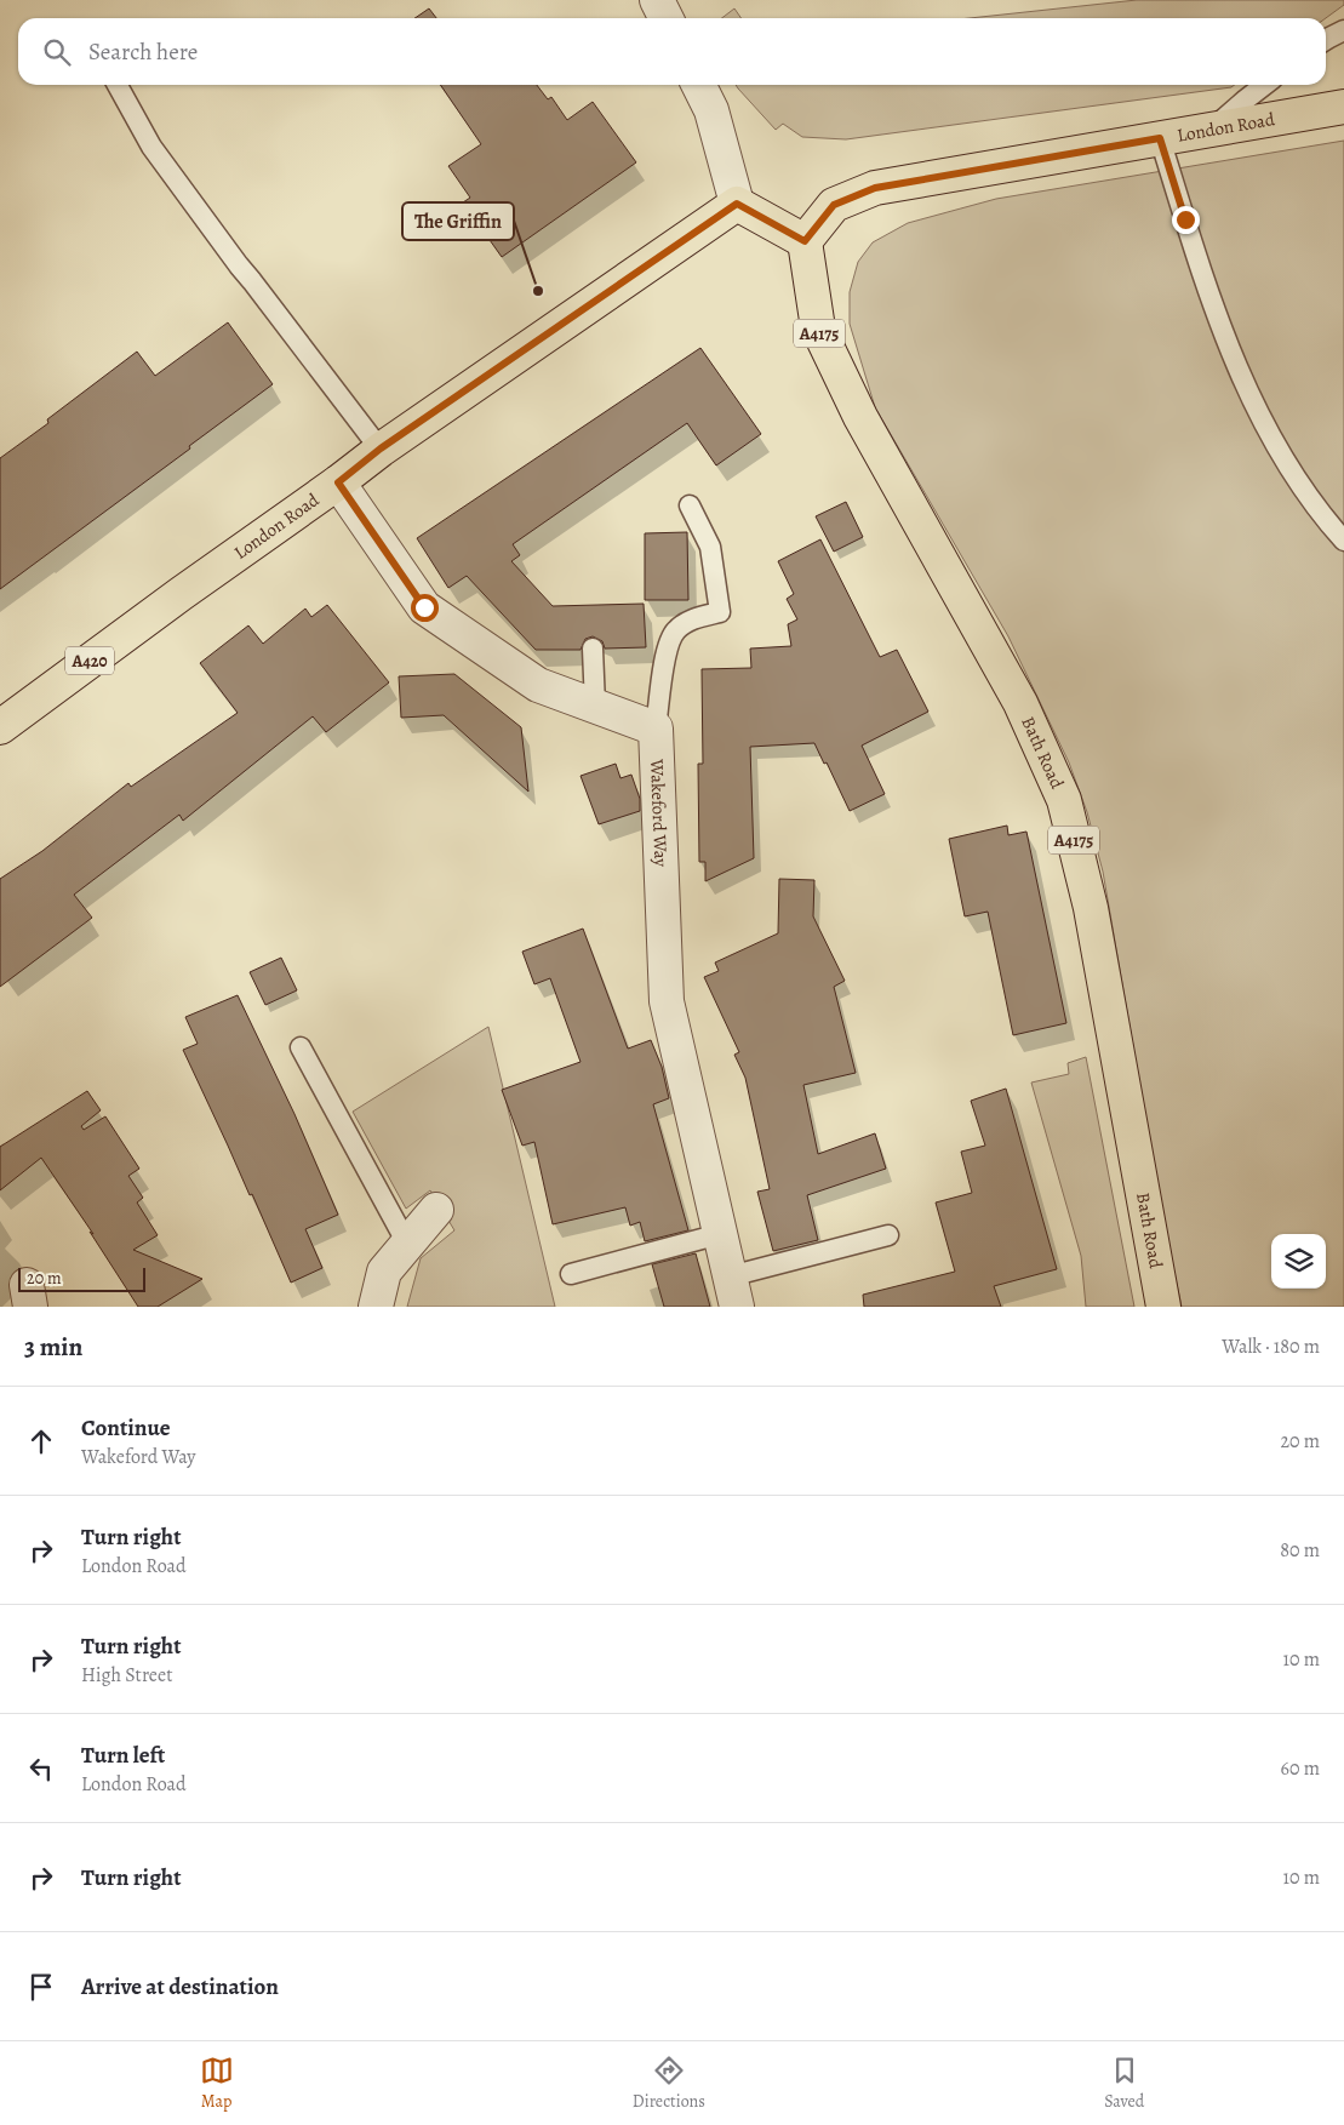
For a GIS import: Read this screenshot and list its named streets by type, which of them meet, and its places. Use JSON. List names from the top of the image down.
{
  "streets": {
    "main road": [
      "London Road",
      "A4175",
      "A420",
      "Bath Road"
    ],
    "street": ["Wakeford Way"]
  },
  "crossings": [
    ["London Road", "Bath Road"]
  ],
  "places": ["The Griffin"],
  "scale_bar": "20 m",
  "page": {
    "search": "Search here",
    "scale": "20 m",
    "heading": ["3 min", "Walk · 180 m"],
    "list": [
      ["Continue", "Wakeford Way", "20 m"],
      ["Turn right", "London Road", "80 m"],
      ["Turn right", "High Street", "10 m"],
      ["Turn left", "London Road", "60 m"],
      ["Turn right", "10 m"],
      "Arrive at destination"
    ],
    "nav": ["Map", "Directions", "Saved"]
  }
}
